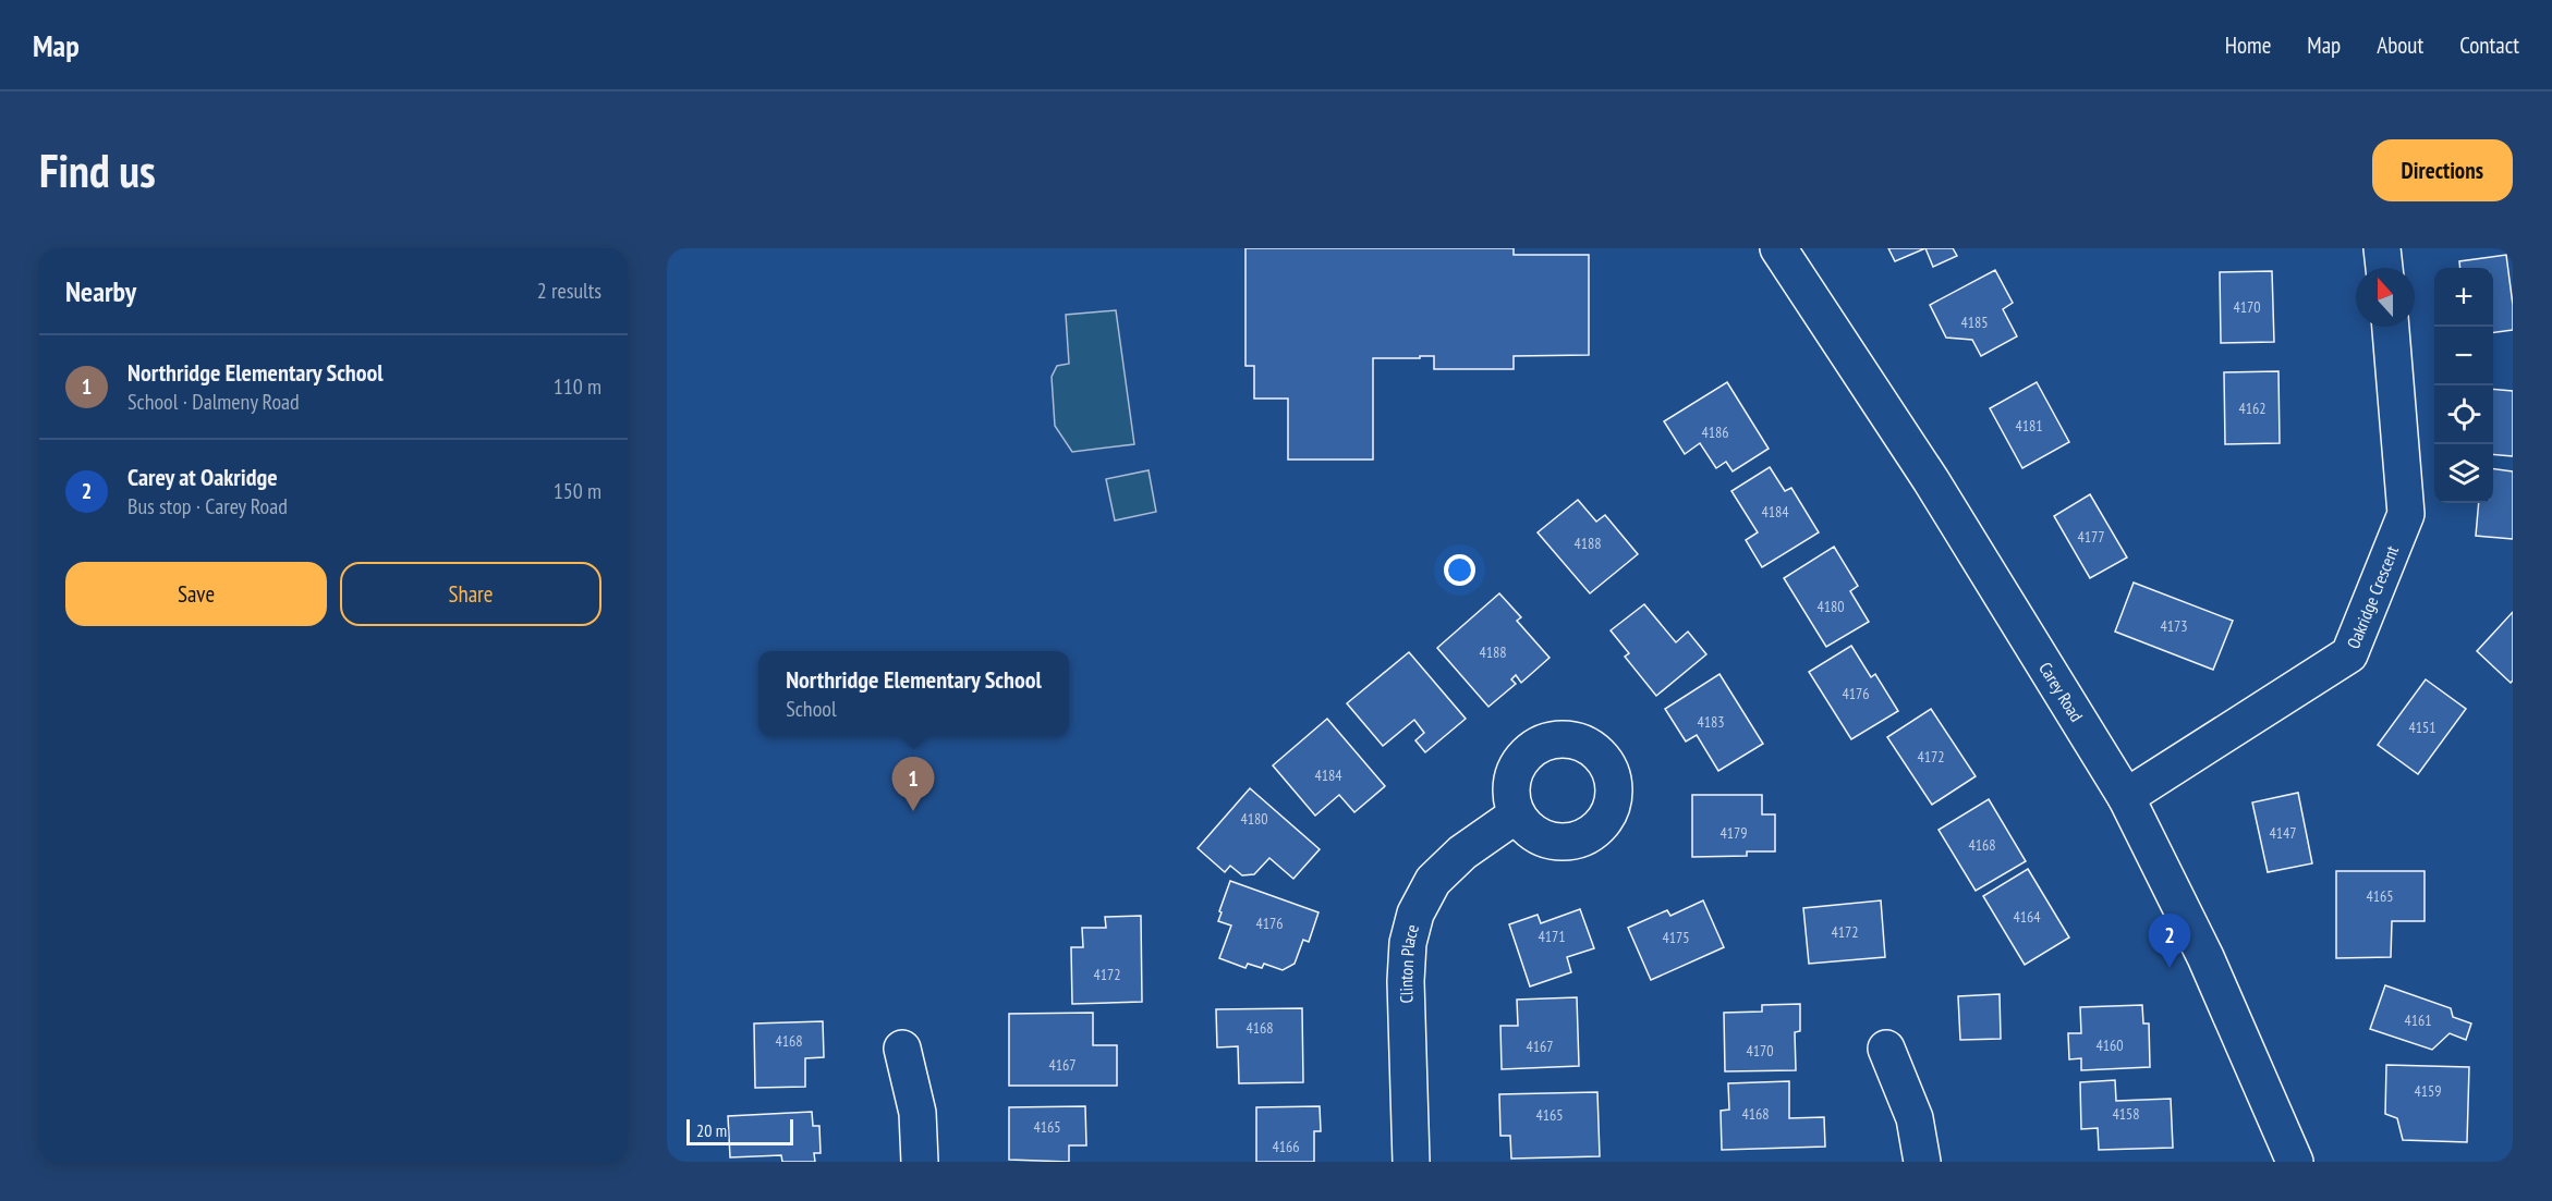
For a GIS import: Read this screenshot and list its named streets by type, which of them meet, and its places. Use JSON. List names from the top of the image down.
{
  "streets": {
    "street": ["Oakridge Crescent", "Carey Road", "Clinton Place"]
  },
  "crossings": [
    ["Oakridge Crescent", "Carey Road"]
  ],
  "house_numbers": [
    "4170",
    "4185",
    "4162",
    "4181",
    "4186",
    "4184",
    "4177",
    "4188",
    "4180",
    "4173",
    "4188",
    "4176",
    "4183",
    "4151",
    "4172",
    "4184",
    "4180",
    "4179",
    "4147",
    "4168",
    "4165",
    "4164",
    "4176",
    "4172",
    "4171",
    "4175",
    "4172",
    "4161",
    "4168",
    "4168",
    "4160",
    "4167",
    "4170",
    "4167",
    "4159",
    "4168",
    "4158",
    "4165",
    "4165",
    "4166"
  ],
  "scale_bar": "20 m",
  "north": "top",
  "page": {
    "header": "Map",
    "nav": [
      "Home",
      "Map",
      "About",
      "Contact"
    ],
    "buttons": [
      "Directions",
      ["Save", "Share"]
    ],
    "title": "Find us",
    "heading": ["Nearby", "2 results"],
    "map_buttons": ["+", "−"],
    "list": [
      {
        "mark": "1",
        "name": "Northridge Elementary School",
        "note": "School · Dalmeny Road",
        "value": "110 m"
      },
      {
        "mark": "2",
        "name": "Carey at Oakridge",
        "note": "Bus stop · Carey Road",
        "value": "150 m"
      }
    ],
    "popup": ["Northridge Elementary School", "School"],
    "pins": ["1", "2"],
    "scale": "20 m"
  }
}
